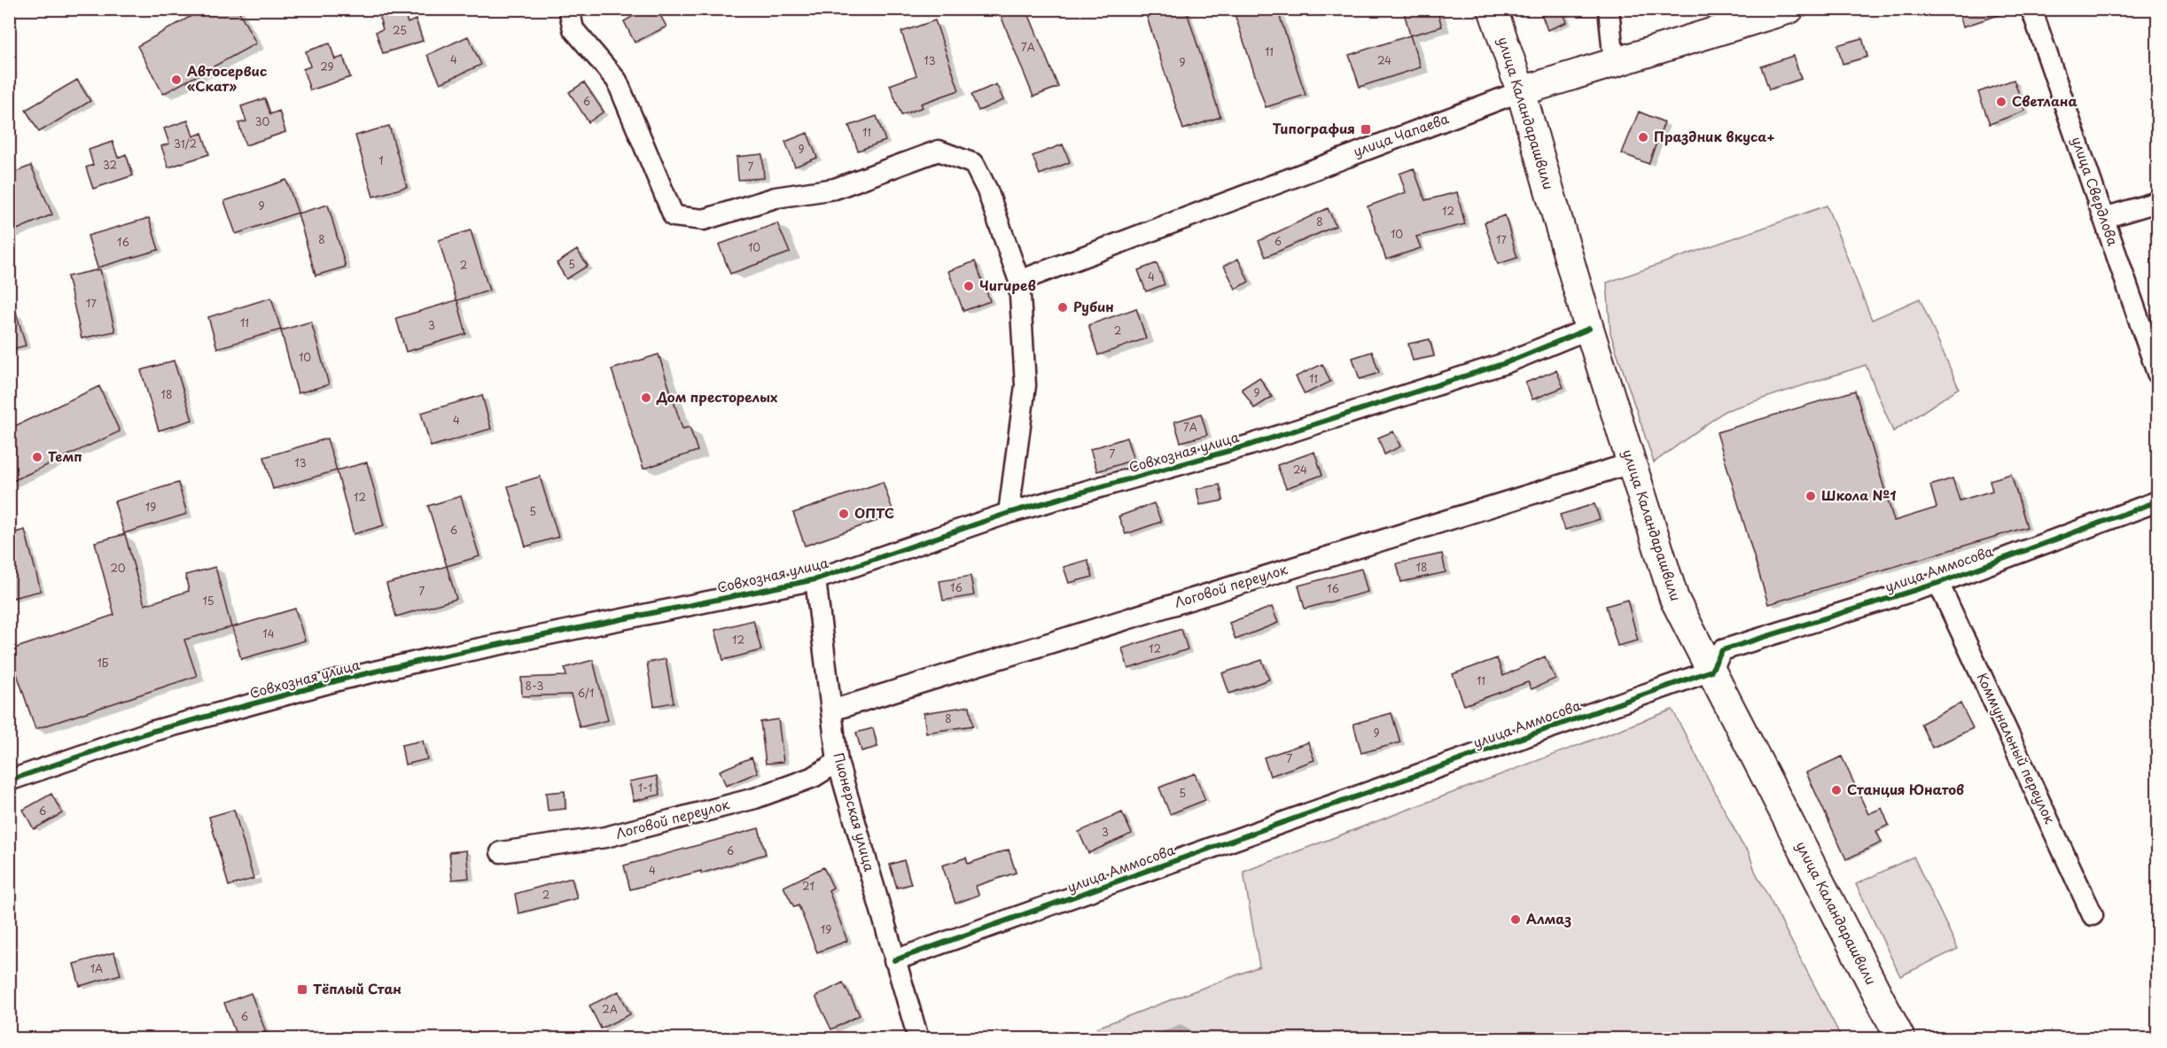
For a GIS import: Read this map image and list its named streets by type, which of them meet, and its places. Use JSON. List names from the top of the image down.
{
  "streets": {
    "main road": ["улица Каландарашвили", "улица Чапаева"],
    "street": [
      "улица Свердлова",
      "Совхозная улица",
      "улица Аммосова",
      "Логовой переулок",
      "Коммунальный переулок",
      "Пионерская улица"
    ]
  },
  "crossings": [
    ["улица Каландарашвили", "улица Чапаева"],
    ["улица Каландарашвили", "Совхозная улица"],
    ["улица Каландарашвили", "улица Аммосова"],
    ["улица Каландарашвили", "Логовой переулок"],
    ["Совхозная улица", "Пионерская улица"],
    ["улица Аммосова", "Коммунальный переулок"],
    ["улица Аммосова", "Пионерская улица"],
    ["Логовой переулок", "Пионерская улица"]
  ],
  "places": {
    "other": [
      "Автосервис «Скат»",
      "Светлана",
      "Праздник вкуса+",
      "Чигирев",
      "Рубин",
      "Дом престорелых",
      "Темп",
      "Школа №1",
      "ОПТС",
      "Станция Юнатов",
      "Алмаз"
    ],
    "transit": ["Типография", "Тёплый Стан"]
  },
  "house_numbers": [
    "25",
    "7А",
    "11",
    "4",
    "13",
    "24",
    "9",
    "29",
    "6",
    "30",
    "11",
    "31/2",
    "9",
    "1",
    "32",
    "7",
    "9",
    "12",
    "8",
    "10",
    "8",
    "17",
    "6",
    "16",
    "10",
    "5",
    "2",
    "4",
    "17",
    "11",
    "3",
    "2",
    "10",
    "11",
    "9",
    "18",
    "4",
    "7А",
    "7",
    "13",
    "24",
    "12",
    "19",
    "5",
    "6",
    "18",
    "20",
    "16",
    "16",
    "7",
    "15",
    "14",
    "12",
    "12",
    "1Б",
    "11",
    "8-3",
    "6/1",
    "8",
    "9",
    "7",
    "1-1",
    "5",
    "6",
    "3",
    "6",
    "4",
    "21",
    "2",
    "19",
    "1А",
    "2А",
    "6"
  ]
}
